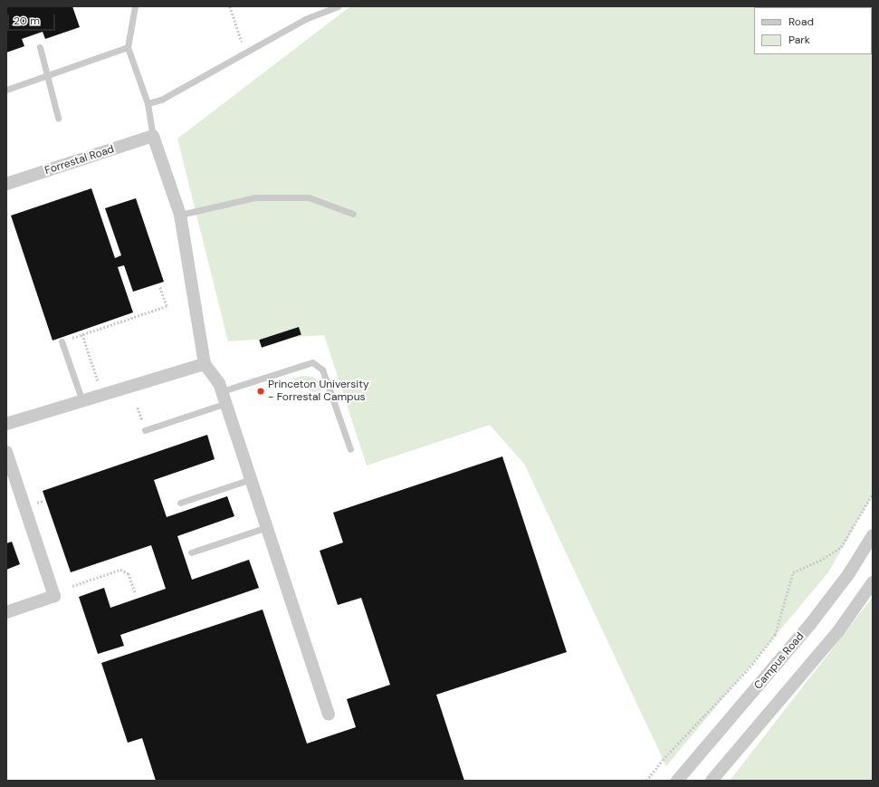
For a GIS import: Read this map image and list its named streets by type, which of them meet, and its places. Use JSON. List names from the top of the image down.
{
  "streets": {
    "street": ["Forrestal Road", "Campus Road"]
  },
  "places": ["Princeton University - Forrestal Campus"],
  "legend": ["Road", "Park"],
  "scale_bar": "20 m"
}
